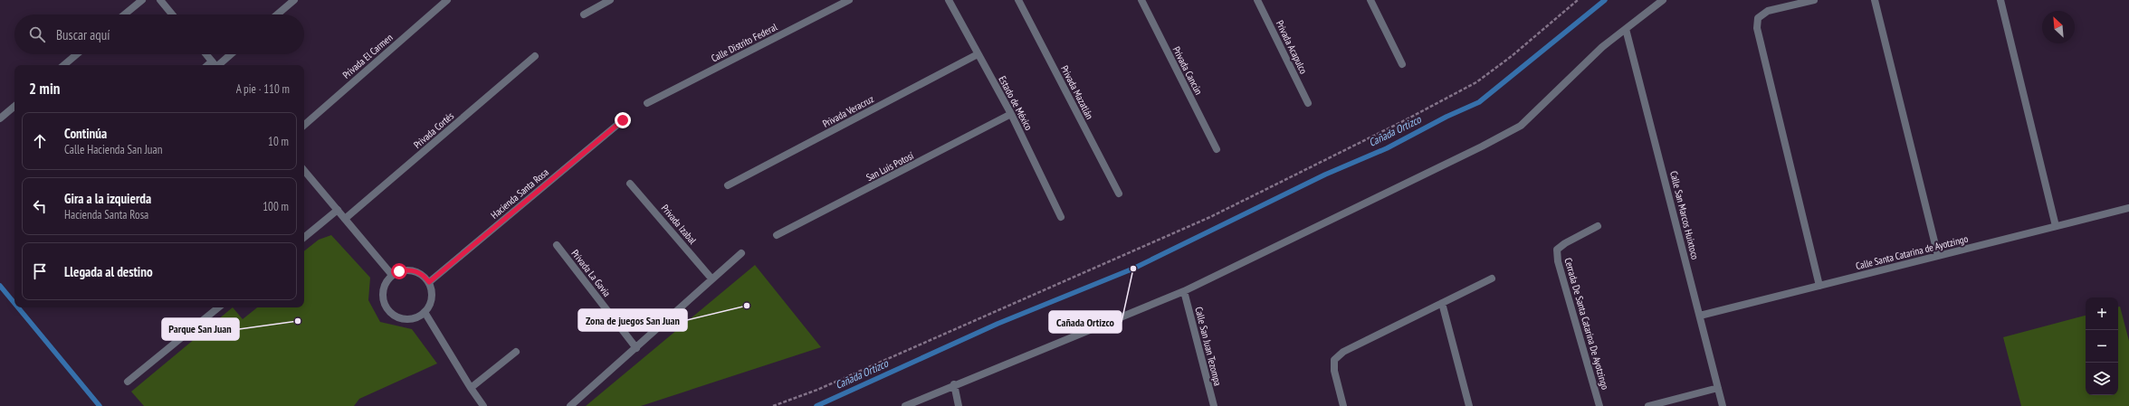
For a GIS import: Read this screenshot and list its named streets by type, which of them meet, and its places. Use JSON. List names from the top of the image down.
{
  "streets": {
    "street": [
      "Calle Distrito Federal",
      "Privada Acapulco",
      "Privada El Carmen",
      "Privada Cancún",
      "Privada Mazatlán",
      "Estado de México",
      "Privada Veracruz",
      "Privada Cortés",
      "San Luis Potosí",
      "Hacienda Santa Rosa",
      "Calle San Marcos Huixtoco",
      "Privada Izabal",
      "Calle Santa Catarina de Ayotzingo",
      "Privada La Gavia",
      "Cerrada De Santa Catarina De Ayotzingo",
      "Calle San Juan Tezompa"
    ]
  },
  "crossings": [
    ["Estado de México", "Privada Veracruz"],
    ["Estado de México", "San Luis Potosí"],
    ["Calle San Marcos Huixtoco", "Calle Santa Catarina de Ayotzingo"]
  ],
  "water": ["Cañada Ortizco"],
  "places": ["Cañada Ortizco", "Zona de juegos San Juan", "Parque San Juan"],
  "north": "top left",
  "page": {
    "search": "Buscar aquí",
    "heading": ["2 min", "A pie · 110 m"],
    "list": [
      ["Continúa", "Calle Hacienda San Juan", "10 m"],
      ["Gira a la izquierda", "Hacienda Santa Rosa", "100 m"],
      "Llegada al destino"
    ],
    "map_buttons": ["+", "−"]
  }
}
